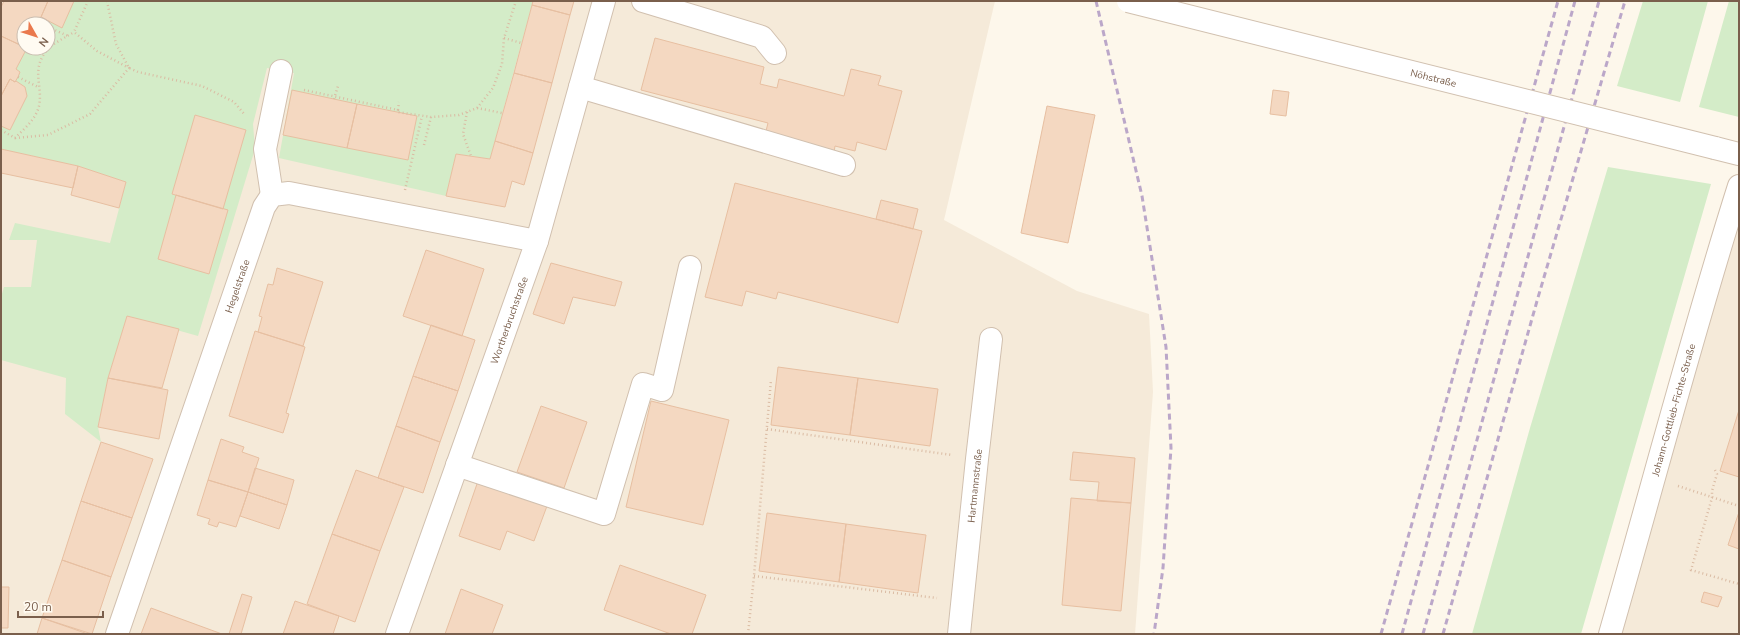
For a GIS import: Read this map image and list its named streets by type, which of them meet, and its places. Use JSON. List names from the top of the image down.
{
  "streets": {
    "street": [
      "Nöhstraße",
      "Hegelstraße",
      "Wortherbruchstraße",
      "Johann-Gottlieb-Fichte-Straße",
      "Hartmannstraße"
    ]
  },
  "scale_bar": "20 m",
  "north": "bottom right"
}
